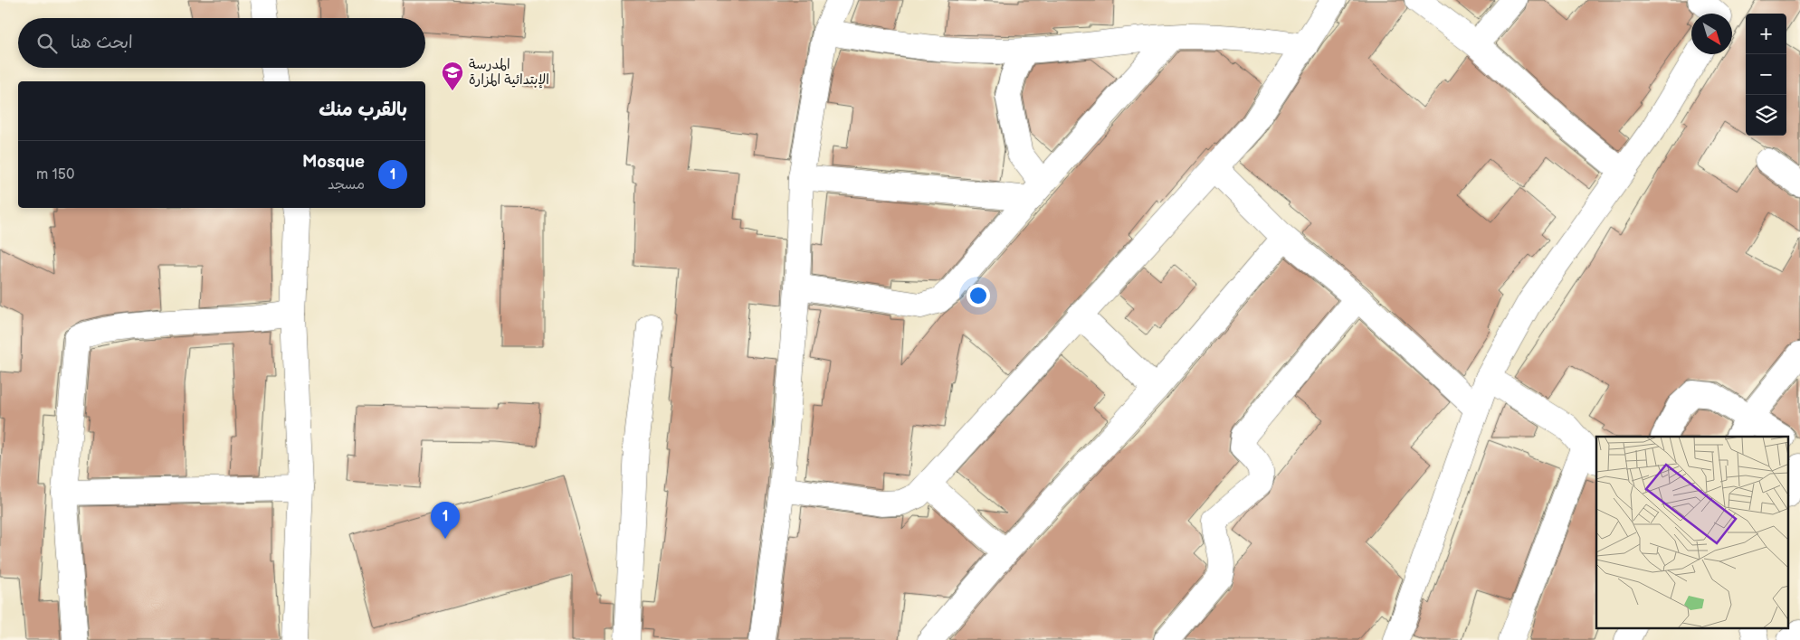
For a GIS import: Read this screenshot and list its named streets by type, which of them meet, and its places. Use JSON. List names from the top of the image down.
{
  "places": {
    "school or university": ["المدرسة الإبتدائية المزارة"]
  },
  "north": "bottom right",
  "page": {
    "map_buttons": ["+", "−"],
    "search": "ابحث هنا",
    "heading": "بالقرب منك",
    "list": [
      {
        "mark": "1",
        "name": "Mosque",
        "note": "مسجد",
        "value": "150 m"
      }
    ],
    "pins": "1"
  }
}
